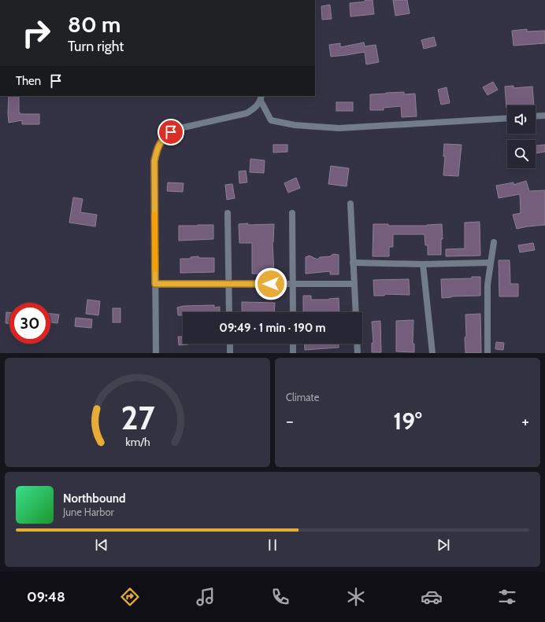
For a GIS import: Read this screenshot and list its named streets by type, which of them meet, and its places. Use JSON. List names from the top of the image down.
{
  "page": {
    "turn": ["80 m", "Turn right"],
    "then": "Then",
    "limit": "30",
    "trip": "09:49 · 1 min · 190 m",
    "tile": "Climate",
    "heat": ["−", "19°", "+"],
    "song": ["Northbound", "June Harbor"],
    "tabs": "09:48",
    "gauge": ["27", "km/h"]
  }
}
